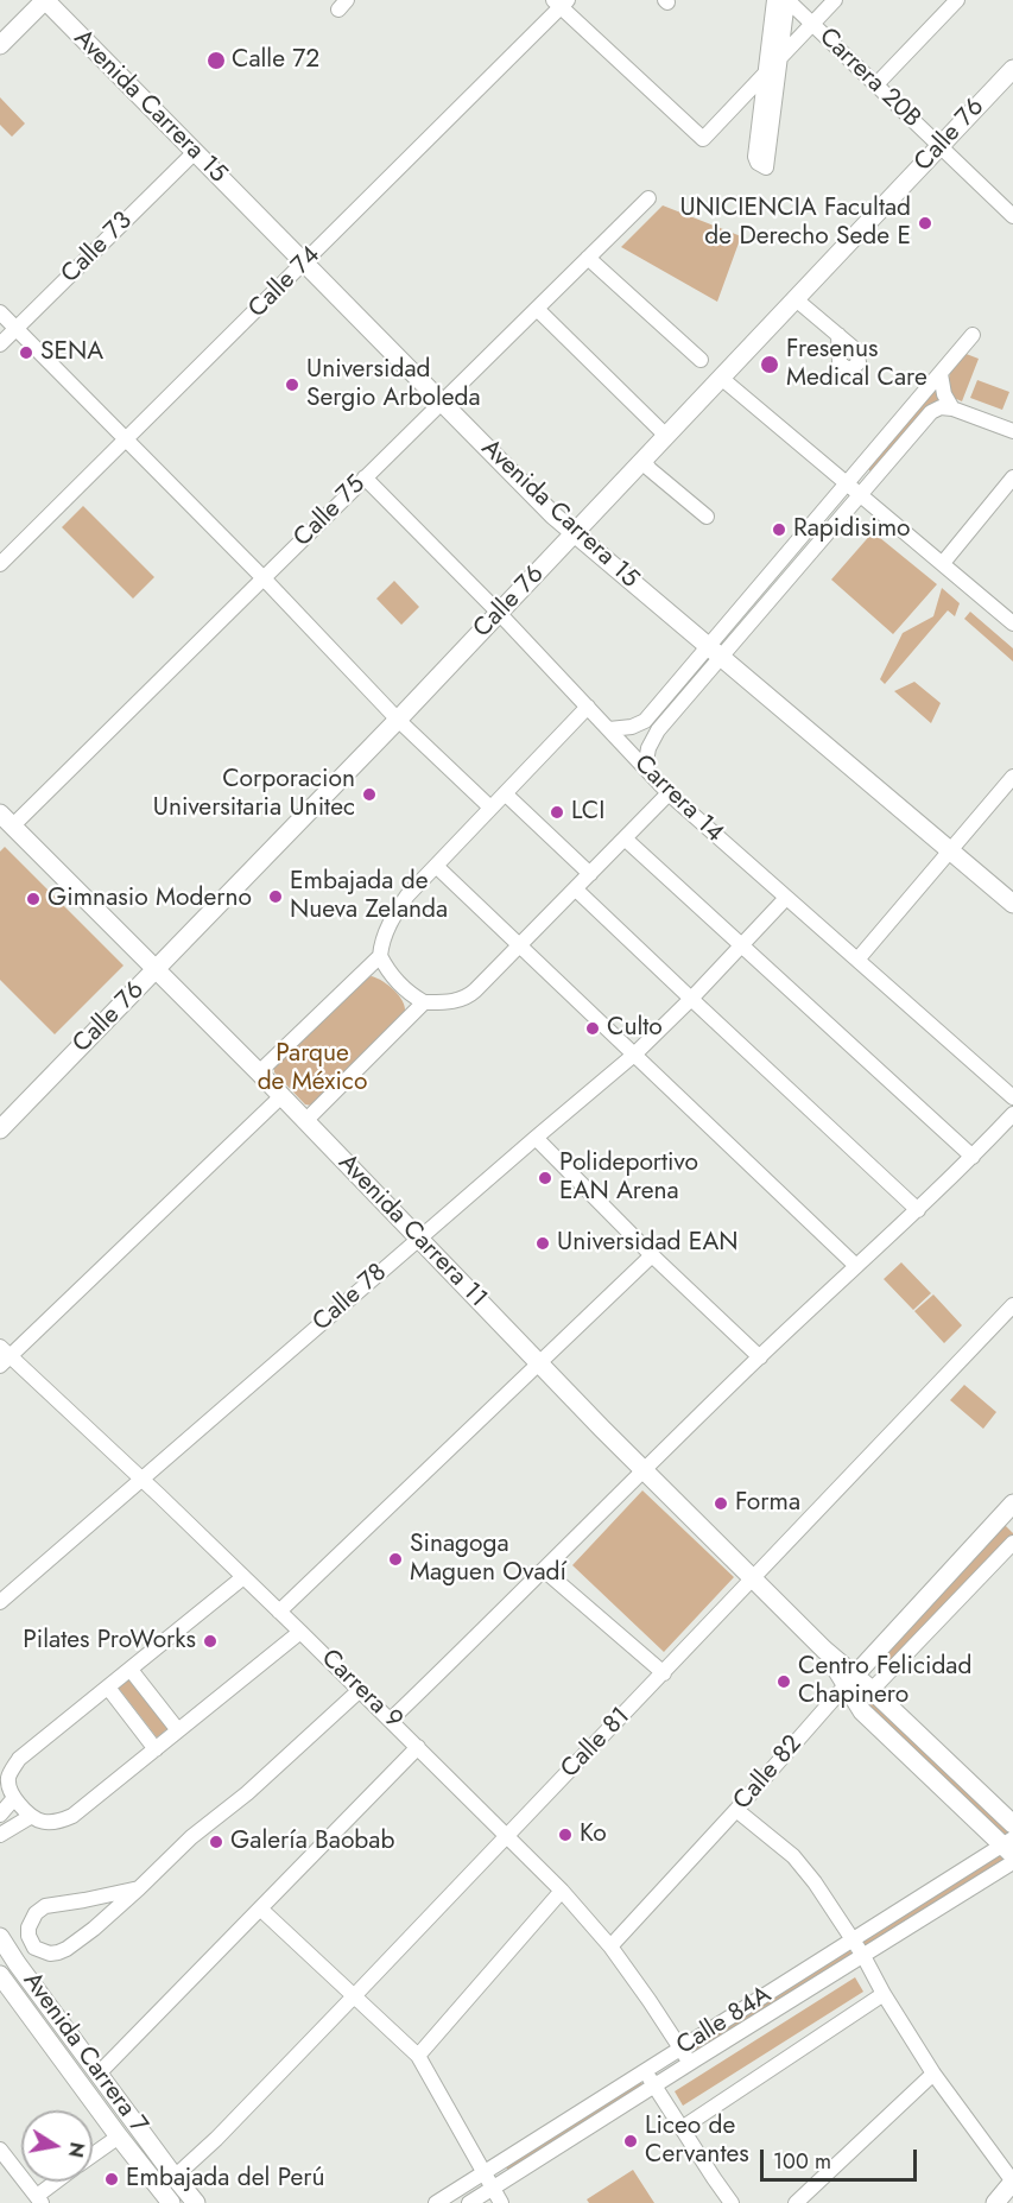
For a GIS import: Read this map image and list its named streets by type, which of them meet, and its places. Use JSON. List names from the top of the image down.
{
  "streets": {
    "main road": [
      "Avenida Carrera 15",
      "Calle 76",
      "Avenida Carrera 11",
      "Calle 82",
      "Avenida Carrera 7"
    ],
    "street": [
      "Carrera 20B",
      "Calle 73",
      "Calle 74",
      "Calle 75",
      "Carrera 14",
      "Calle 78",
      "Carrera 9",
      "Calle 81",
      "Calle 84A"
    ]
  },
  "crossings": [
    ["Carrera 20B", "Calle 76"],
    ["Avenida Carrera 15", "Calle 76"],
    ["Avenida Carrera 15", "Calle 73"],
    ["Avenida Carrera 15", "Calle 74"],
    ["Avenida Carrera 15", "Calle 75"],
    ["Calle 76", "Carrera 14"],
    ["Calle 76", "Avenida Carrera 11"],
    ["Calle 75", "Carrera 14"],
    ["Calle 75", "Avenida Carrera 11"],
    ["Carrera 14", "Calle 78"],
    ["Avenida Carrera 11", "Calle 78"],
    ["Avenida Carrera 11", "Calle 81"],
    ["Avenida Carrera 11", "Calle 82"],
    ["Avenida Carrera 11", "Calle 84A"],
    ["Calle 78", "Carrera 9"],
    ["Carrera 9", "Calle 81"],
    ["Carrera 9", "Calle 82"],
    ["Carrera 9", "Calle 84A"],
    ["Calle 81", "Avenida Carrera 7"]
  ],
  "parks": ["Parque de México"],
  "places": [
    "Calle 72",
    "UNICIENCIA Facultad de Derecho Sede E",
    "SENA",
    "Fresenus Medical Care",
    "Universidad Sergio Arboleda",
    "Rapidisimo",
    "Corporacion Universitaria Unitec",
    "LCI",
    "Embajada de Nueva Zelanda",
    "Gimnasio Moderno",
    "Culto",
    "Polideportivo EAN Arena",
    "Universidad EAN",
    "Forma",
    "Sinagoga Maguen Ovadí",
    "Pilates ProWorks",
    "Centro Felicidad Chapinero",
    "Ko",
    "Galería Baobab",
    "Liceo de Cervantes",
    "Embajada del Perú"
  ],
  "scale_bar": "100 m",
  "north": "right"
}
